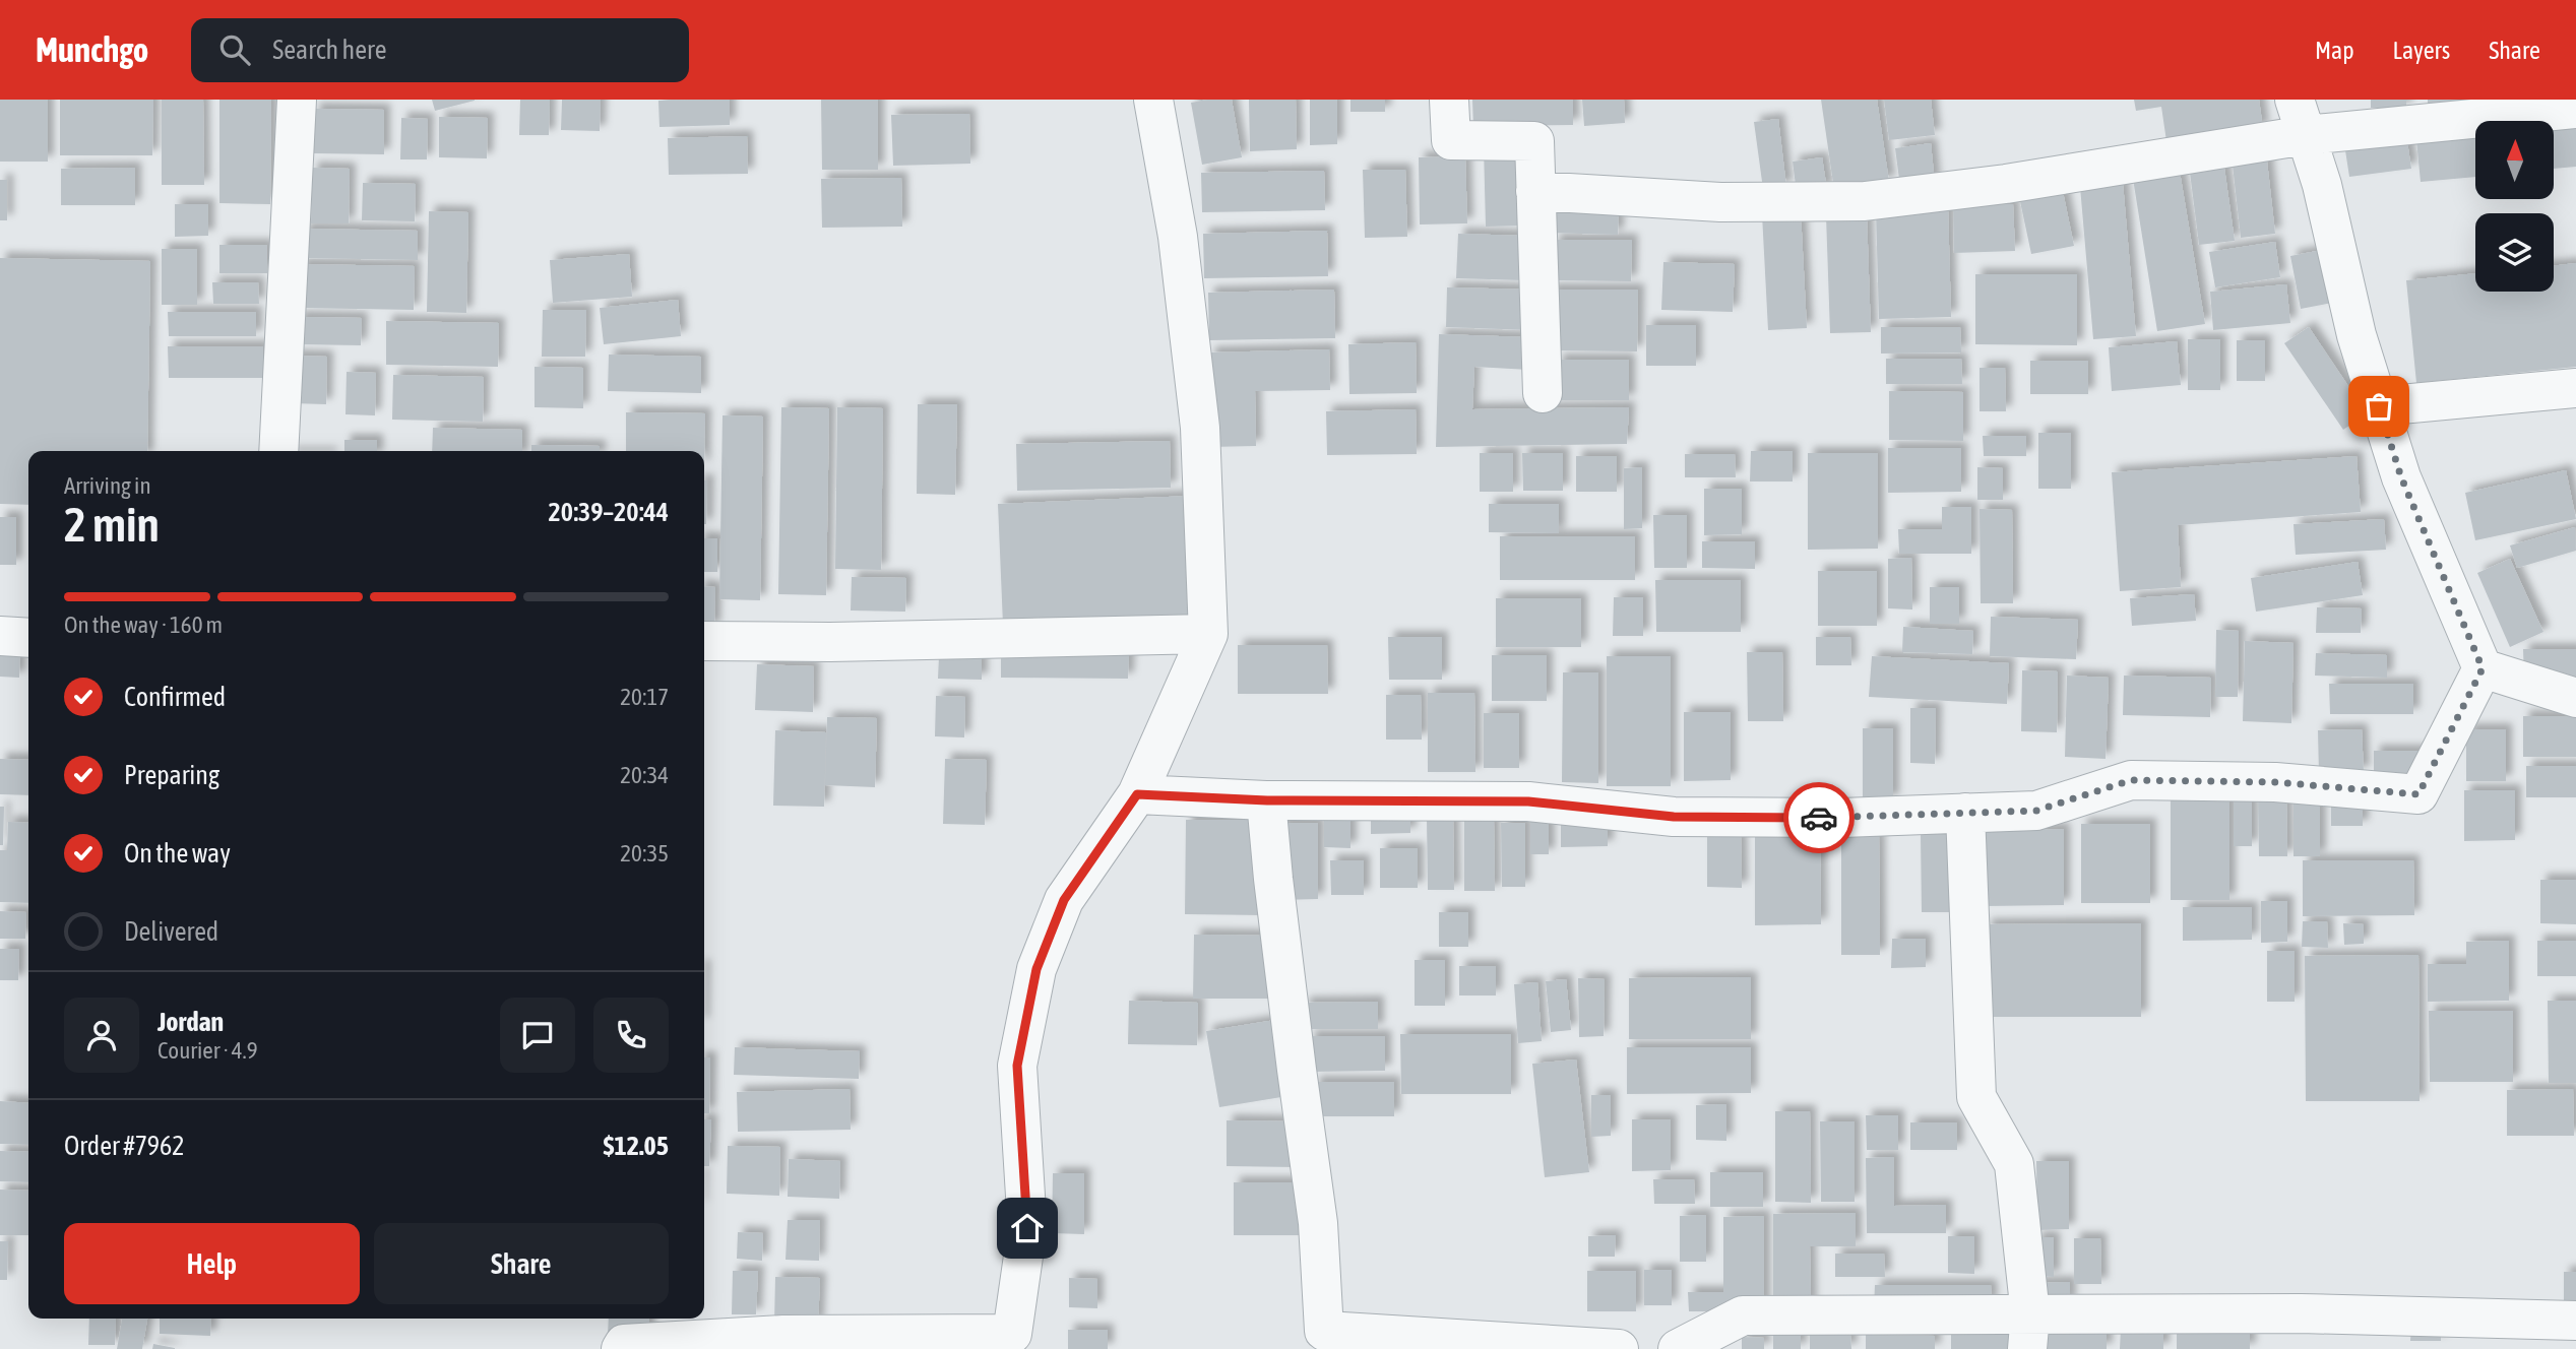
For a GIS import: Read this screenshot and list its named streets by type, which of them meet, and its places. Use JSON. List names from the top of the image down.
{
  "north": "top",
  "page": {
    "header": "Munchgo",
    "search": "Search here",
    "nav": ["Map", "Layers", "Share"],
    "heading": ["2 min", "Arriving in", "20:39–20:44"],
    "panel": [
      "Jordan",
      "Courier · 4.9",
      "Order #7962",
      "$12.05"
    ],
    "bar": "On the way · 160 m",
    "list": [
      ["Confirmed", "20:17"],
      ["Preparing", "20:34"],
      ["On the way", "20:35"],
      "Delivered"
    ],
    "buttons": ["Help", "Share"]
  }
}
